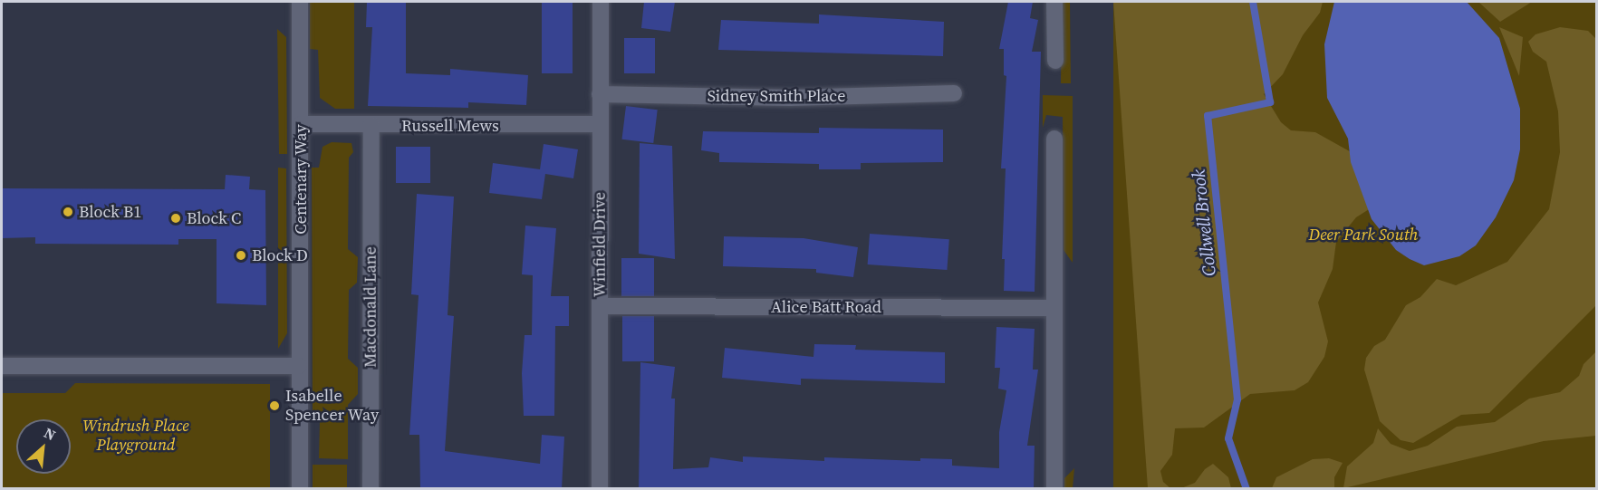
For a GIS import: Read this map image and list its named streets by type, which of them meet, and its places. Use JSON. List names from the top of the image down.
{
  "streets": {
    "street": [
      "Sidney Smith Place",
      "Russell Mews",
      "Centenary Way",
      "Winfield Drive",
      "Macdonald Lane",
      "Alice Batt Road"
    ]
  },
  "crossings": [
    ["Sidney Smith Place", "Winfield Drive"],
    ["Russell Mews", "Centenary Way"],
    ["Russell Mews", "Winfield Drive"],
    ["Russell Mews", "Macdonald Lane"],
    ["Winfield Drive", "Alice Batt Road"]
  ],
  "water": ["Collwell Brook"],
  "parks": ["Deer Park South", "Windrush Place Playground"],
  "places": [
    "Block B1",
    "Block C",
    "Block D",
    "Isabelle Spencer Way"
  ],
  "north": "top right"
}
